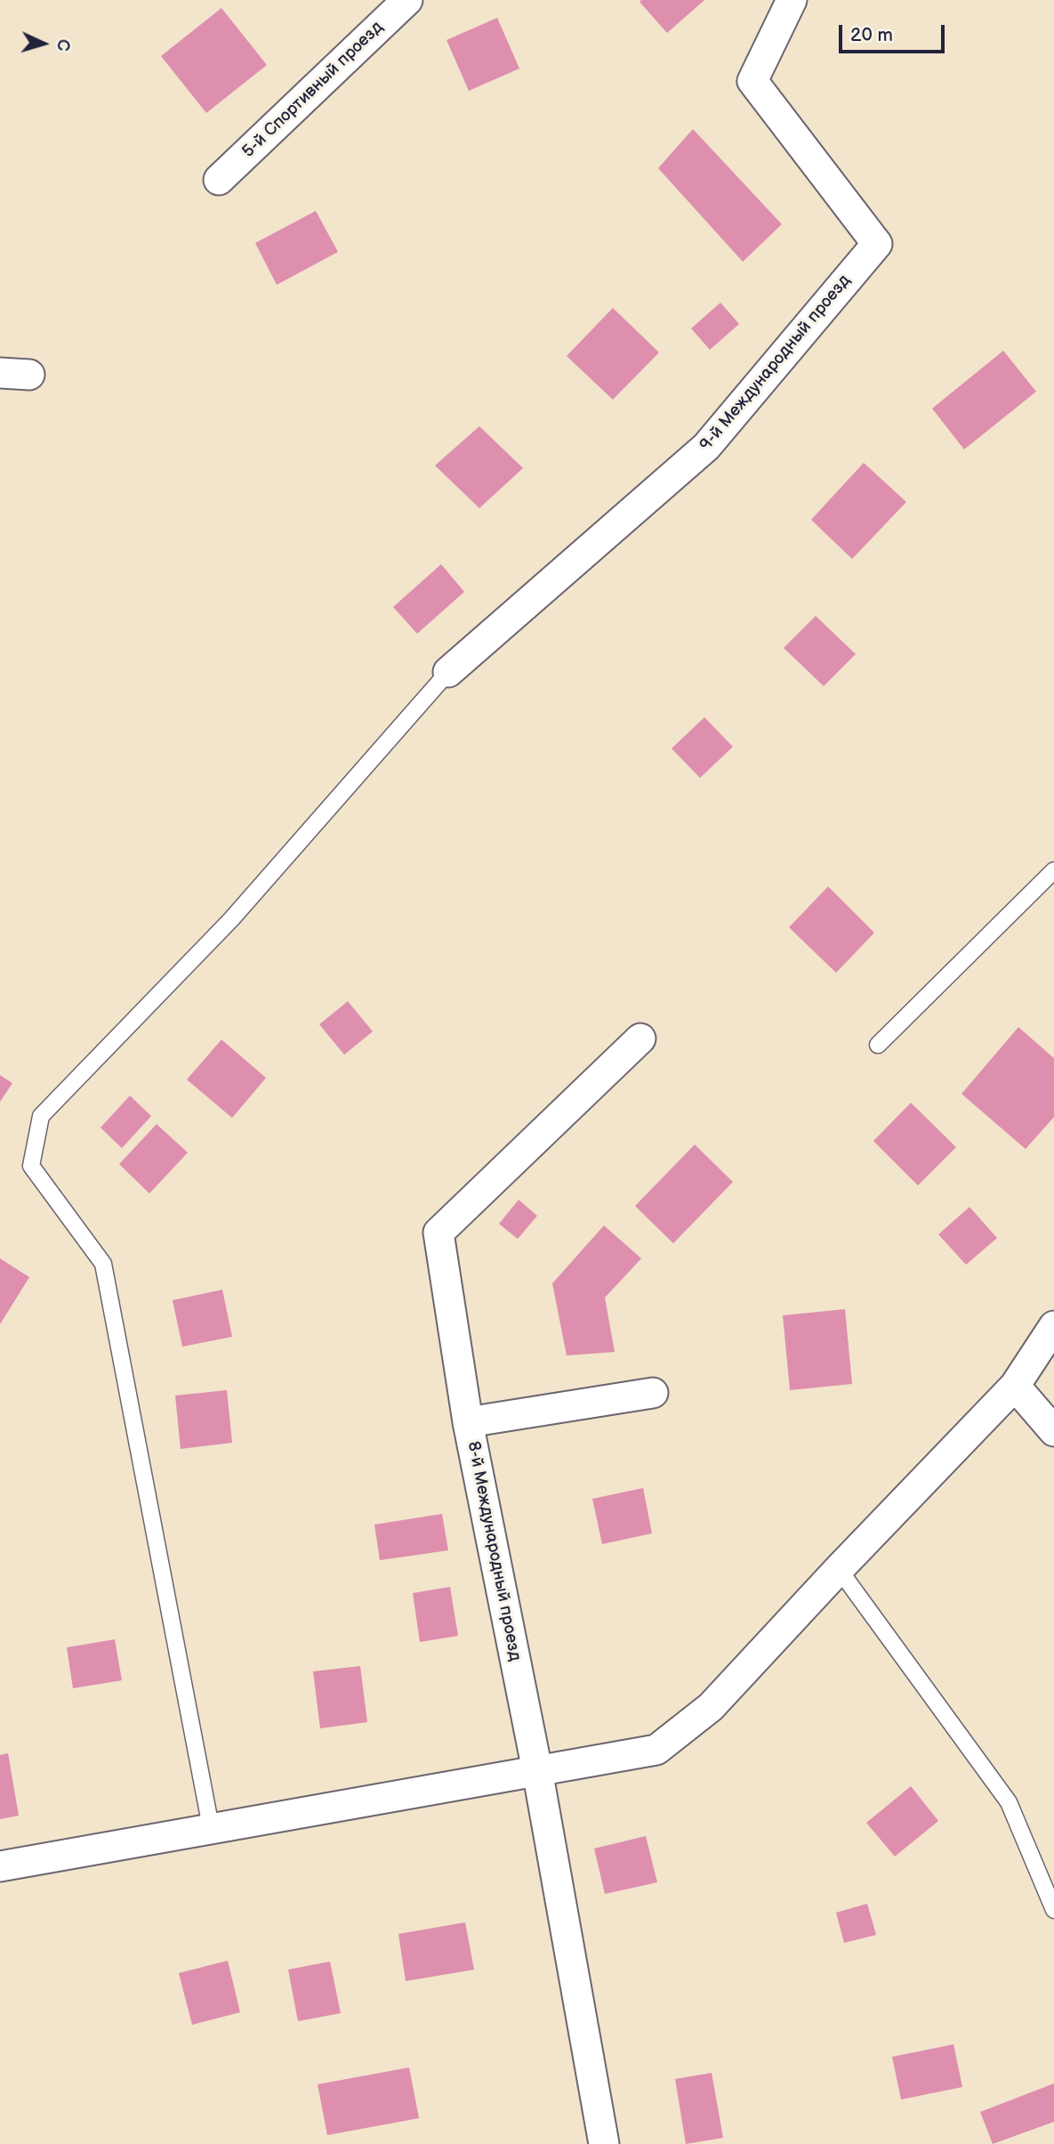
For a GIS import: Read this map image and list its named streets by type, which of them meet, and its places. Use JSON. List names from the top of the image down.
{
  "streets": {
    "street": ["5-й Спортивный проезд", "9-й Международный проезд", "8-й Международный проезд"]
  },
  "scale_bar": "20 m",
  "north": "right"
}
